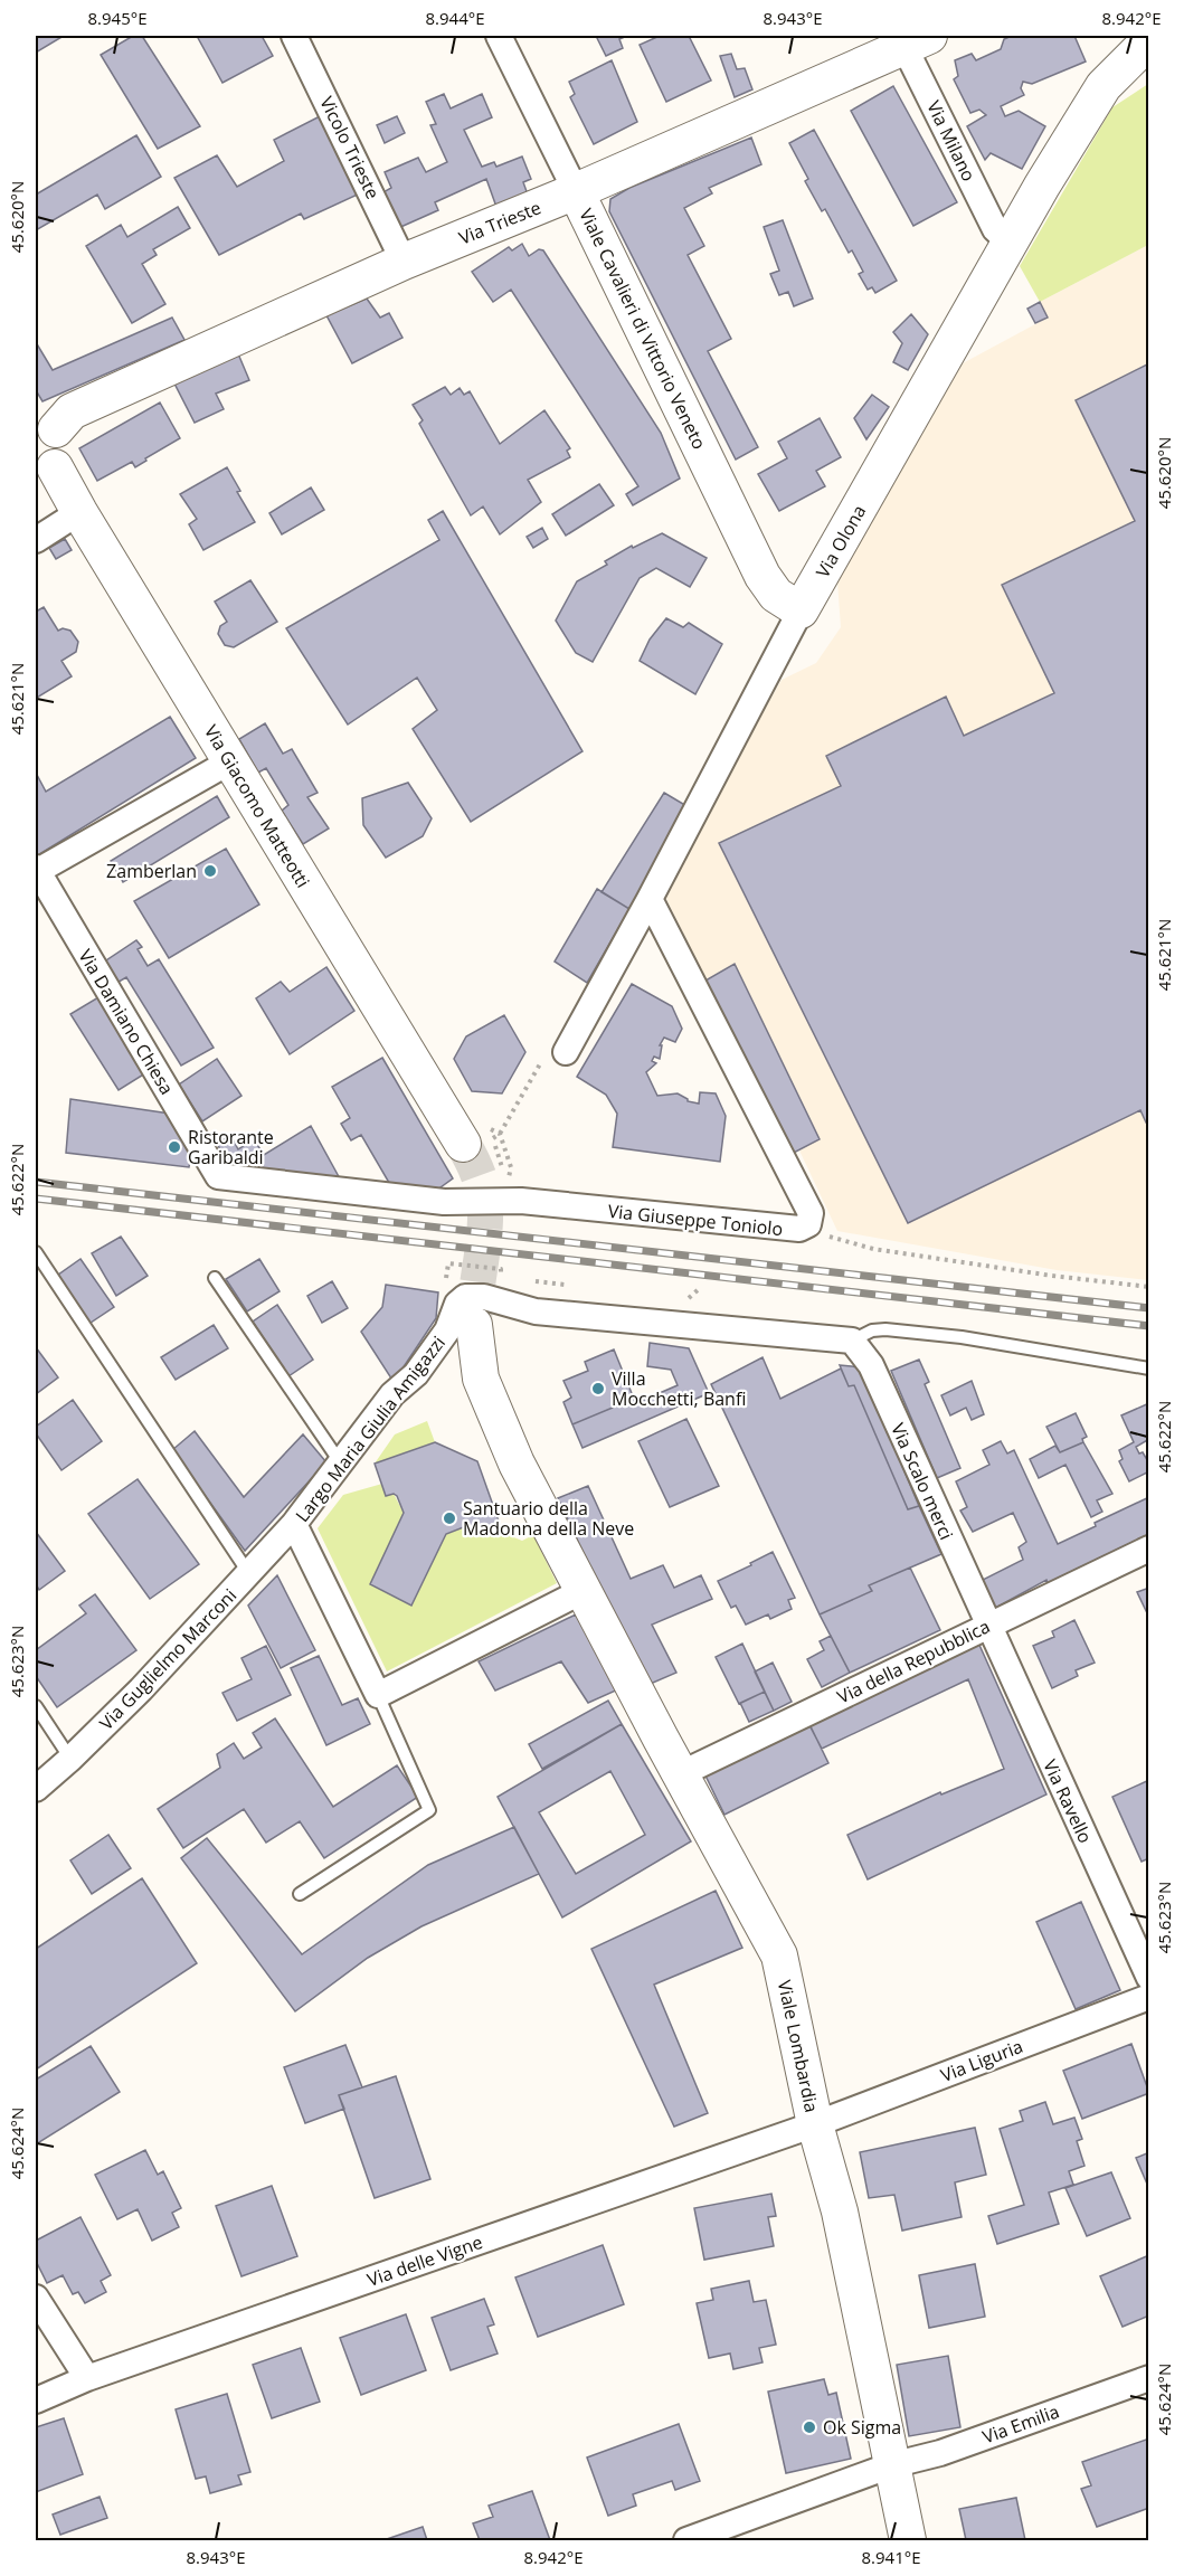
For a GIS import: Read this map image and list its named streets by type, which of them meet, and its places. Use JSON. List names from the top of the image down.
{
  "streets": {
    "street": [
      "Via Milano",
      "Vicolo Trieste",
      "Via Trieste",
      "Viale Cavalieri di Vittorio Veneto",
      "Via Olona",
      "Via Giacomo Matteotti",
      "Via Damiano Chiesa",
      "Via Giuseppe Toniolo",
      "Largo Maria Giulia Amigazzi",
      "Via Scalo merci",
      "Via Guglielmo Marconi",
      "Via della Repubblica",
      "Via Ravello",
      "Viale Lombardia",
      "Via Liguria",
      "Via delle Vigne",
      "Via Emilia"
    ]
  },
  "crossings": [
    ["Via Milano", "Via Trieste"],
    ["Via Milano", "Via Olona"],
    ["Vicolo Trieste", "Via Trieste"],
    ["Via Trieste", "Viale Cavalieri di Vittorio Veneto"],
    ["Viale Cavalieri di Vittorio Veneto", "Via Olona"],
    ["Via Olona", "Via Giuseppe Toniolo"],
    ["Via Damiano Chiesa", "Via Giuseppe Toniolo"],
    ["Largo Maria Giulia Amigazzi", "Via Scalo merci"],
    ["Largo Maria Giulia Amigazzi", "Via Guglielmo Marconi"],
    ["Largo Maria Giulia Amigazzi", "Viale Lombardia"],
    ["Via Scalo merci", "Via della Repubblica"],
    ["Via Scalo merci", "Via Ravello"],
    ["Via della Repubblica", "Via Ravello"],
    ["Via della Repubblica", "Viale Lombardia"],
    ["Viale Lombardia", "Via Liguria"],
    ["Viale Lombardia", "Via delle Vigne"],
    ["Viale Lombardia", "Via Emilia"],
    ["Via Liguria", "Via delle Vigne"]
  ],
  "places": [
    "Zamberlan",
    "Ristorante Garibaldi",
    "Villa Mocchetti, Banfi",
    "Santuario della Madonna della Neve",
    "Ok Sigma"
  ],
  "coordinates": [
    "8.945°E",
    "8.944°E",
    "8.943°E",
    "8.942°E",
    "45.620°N",
    "45.621°N",
    "45.622°N",
    "45.623°N",
    "45.624°N",
    "8.941°E"
  ]
}
